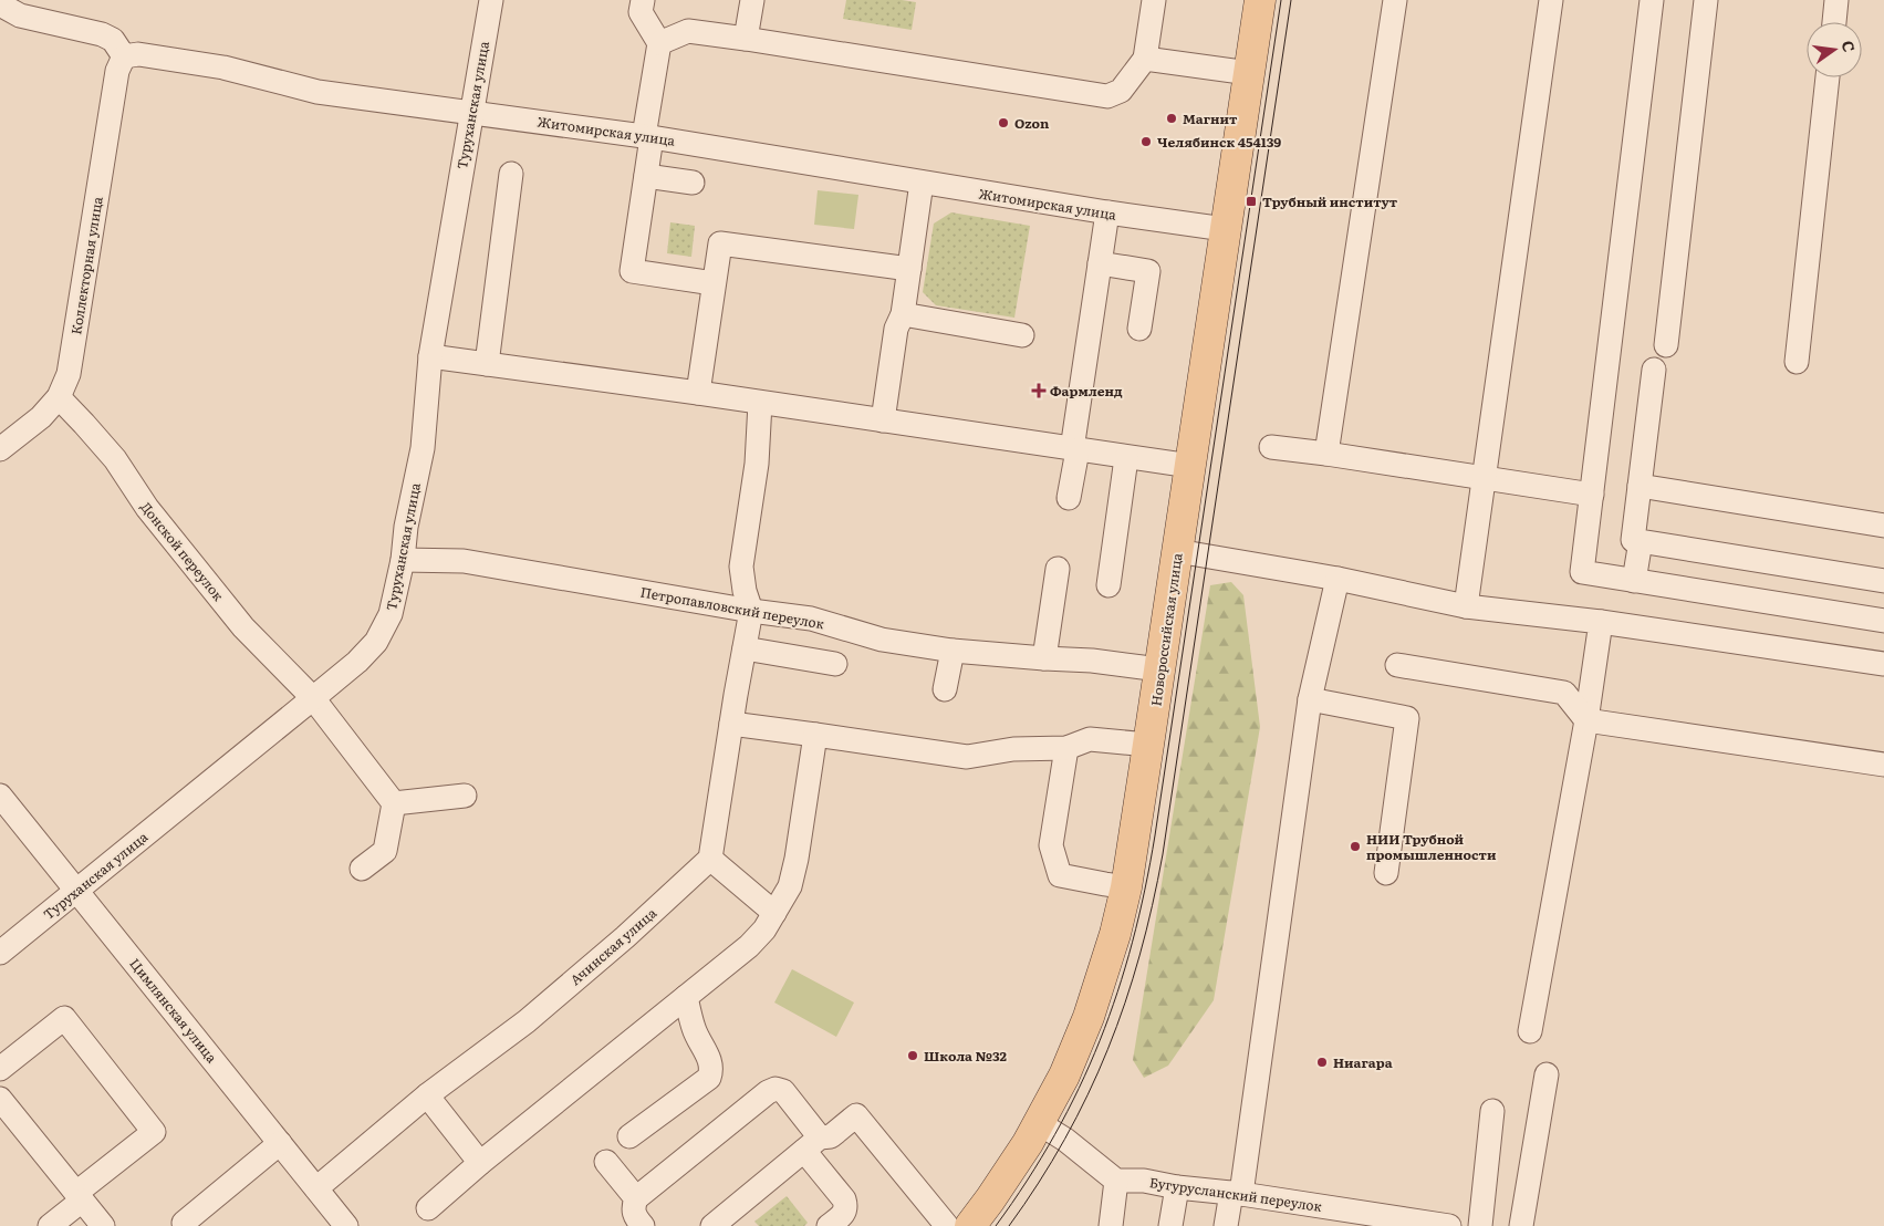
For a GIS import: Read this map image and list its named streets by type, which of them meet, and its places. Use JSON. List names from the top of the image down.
{
  "streets": {
    "main road": ["Новороссийская улица"],
    "street": [
      "Туруханская улица",
      "Житомирская улица",
      "Коллекторная улица",
      "Донской переулок",
      "Петропавловский переулок",
      "Ачинская улица",
      "Цимлянская улица",
      "Бугурусланский переулок"
    ]
  },
  "crossings": [
    ["Туруханская улица", "Житомирская улица"],
    ["Туруханская улица", "Донской переулок"],
    ["Туруханская улица", "Петропавловский переулок"],
    ["Туруханская улица", "Цимлянская улица"],
    ["Житомирская улица", "Коллекторная улица"],
    ["Житомирская улица", "Новороссийская улица"],
    ["Коллекторная улица", "Донской переулок"],
    ["Петропавловский переулок", "Новороссийская улица"],
    ["Ачинская улица", "Цимлянская улица"]
  ],
  "places": {
    "other": [
      "Магнит",
      "Ozon",
      "Челябинск 454139",
      "НИИ Трубной промышленности",
      "Школа №32",
      "Ниагара"
    ],
    "transit": ["Трубный институт"],
    "health": ["Фармленд"]
  },
  "north": "right"
}
